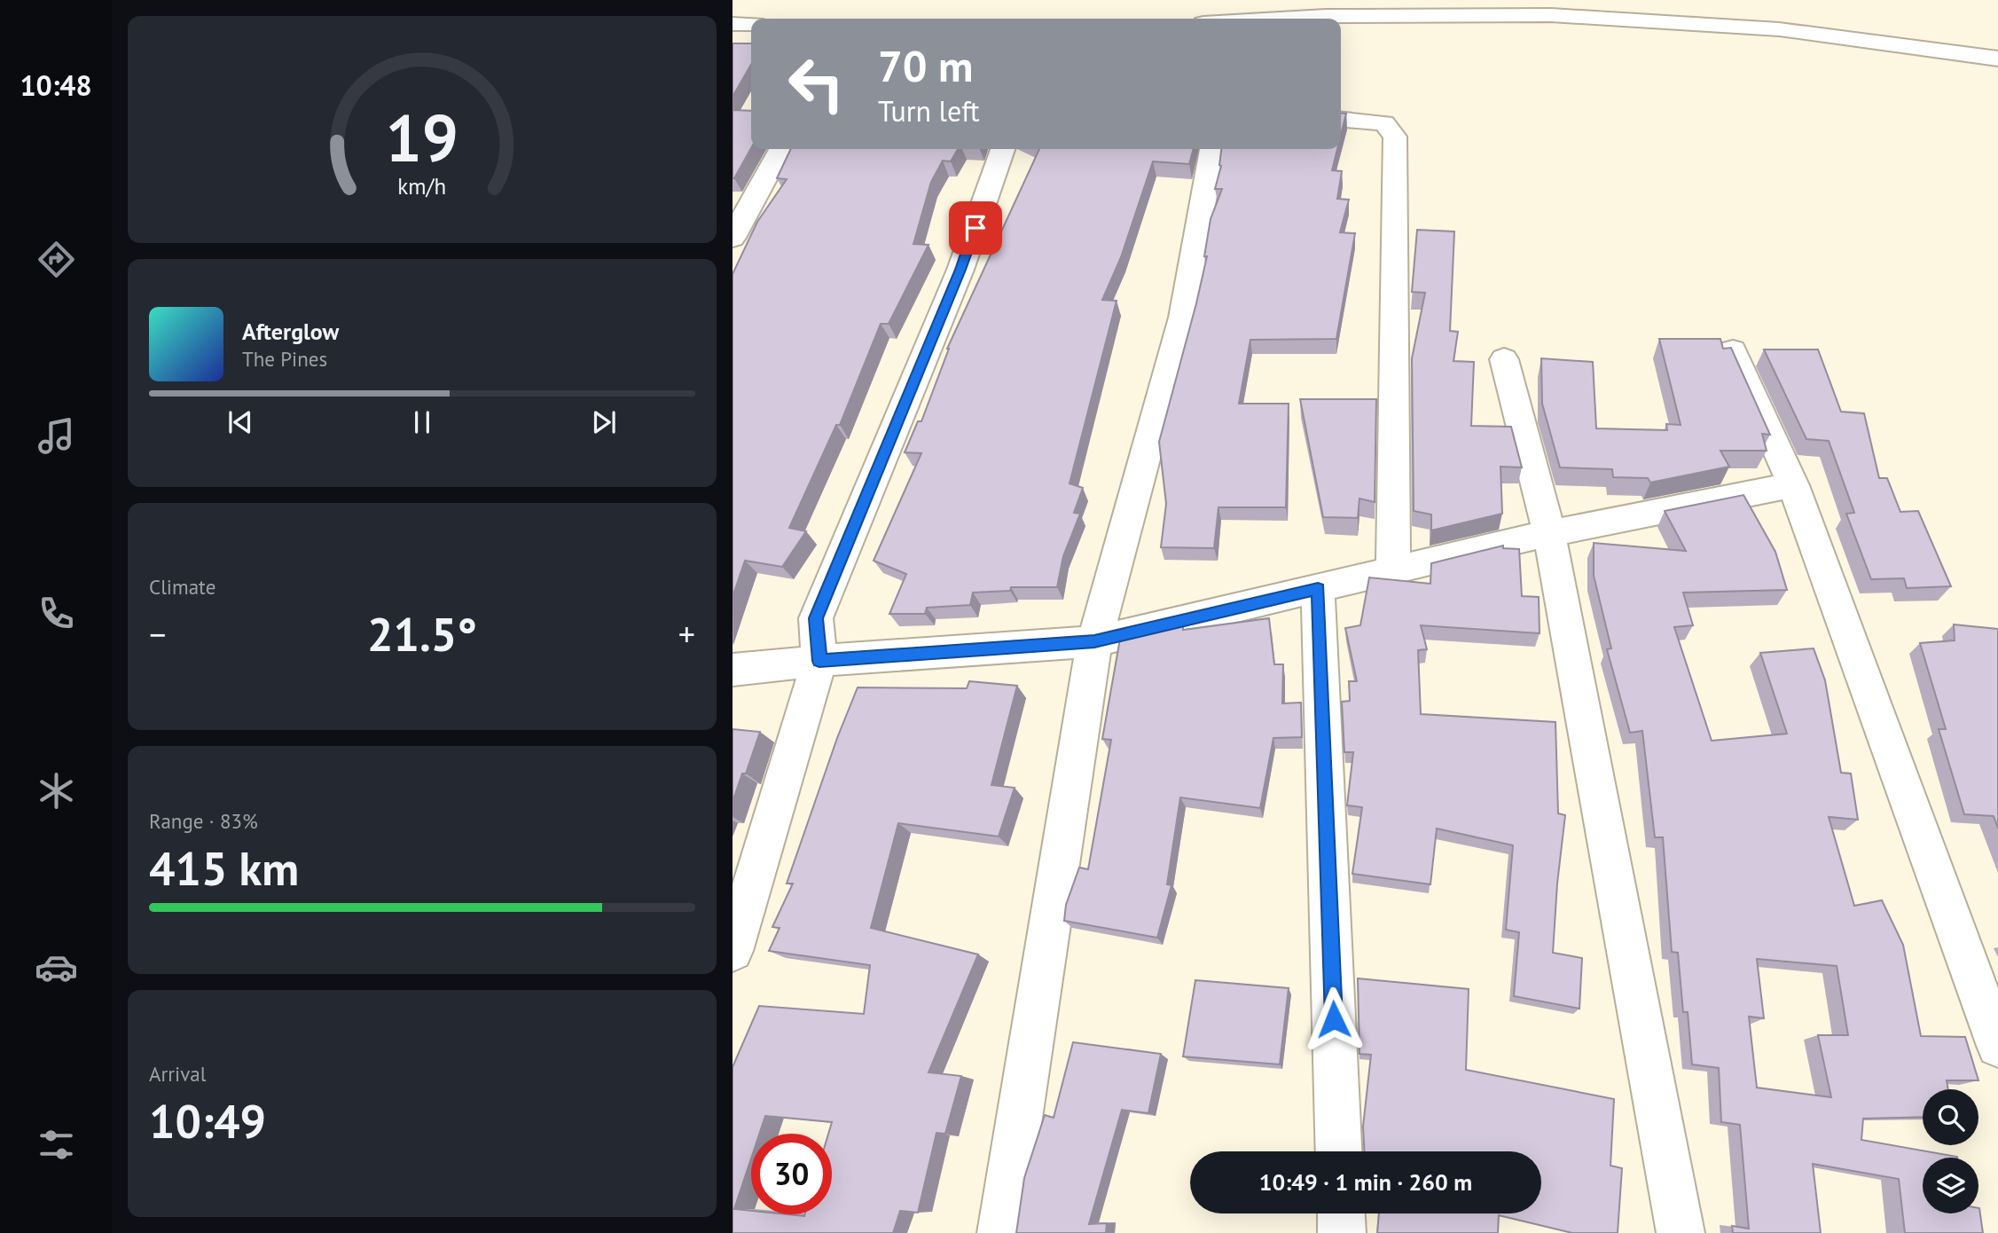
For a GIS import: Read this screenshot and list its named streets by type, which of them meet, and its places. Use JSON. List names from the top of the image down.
{
  "page": {
    "tabs": "10:48",
    "turn": ["70 m", "Turn left"],
    "song": ["Afterglow", "The Pines"],
    "tile": [
      "Climate",
      ["Range · 83%", "415 km"],
      ["Arrival", "10:49"]
    ],
    "heat": ["−", "21.5°", "+"],
    "limit": "30",
    "trip": "10:49 · 1 min · 260 m",
    "gauge": ["19", "km/h"]
  }
}
